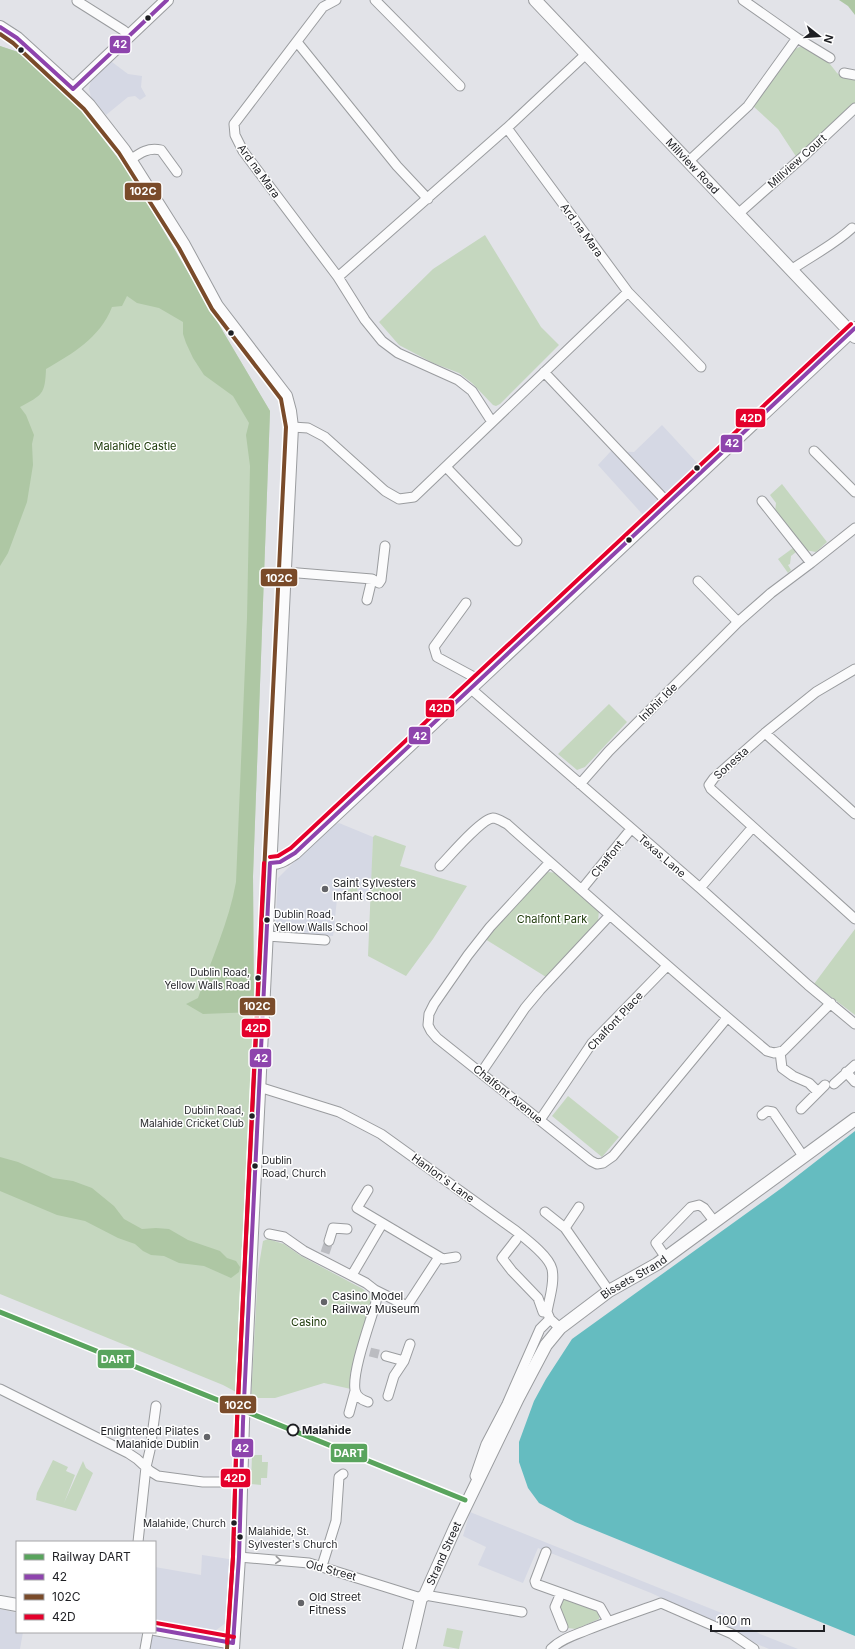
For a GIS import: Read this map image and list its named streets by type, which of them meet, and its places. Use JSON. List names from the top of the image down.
{
  "streets": {
    "street": [
      "Millview Court",
      "Millview Road",
      "Ard na Mara",
      "Inbhir Ide",
      "Sonesta",
      "Texas Lane",
      "Chalfont",
      "Chalfont Place",
      "Chalfont Avenue",
      "Hanlon's Lane",
      "Bissets Strand",
      "Strand Street",
      "Old Street"
    ]
  },
  "crossings": [
    ["Millview Court", "Millview Road"],
    ["Inbhir Ide", "Texas Lane"],
    ["Texas Lane", "Chalfont"],
    ["Chalfont Place", "Chalfont Avenue"],
    ["Hanlon's Lane", "Bissets Strand"],
    ["Bissets Strand", "Strand Street"],
    ["Strand Street", "Old Street"]
  ],
  "parks": ["Malahide Castle", "Chalfont Park", "Casino"],
  "places": [
    "Saint Sylvesters Infant School",
    "Dublin Road, Yellow Walls School",
    "Dublin Road, Yellow Walls Road",
    "Dublin Road, Malahide Cricket Club",
    "Dublin Road, Church",
    "Casino Model Railway Museum",
    "Malahide",
    "Enlightened Pilates Malahide Dublin",
    "Malahide, Church",
    "Malahide, St. Sylvester's Church",
    "Old Street Fitness"
  ],
  "lines": [
    "transit line 42",
    "transit line 102C",
    "transit line 42D",
    "rail line DART"
  ],
  "legend": [
    "Railway DART",
    "42",
    "102C",
    "42D"
  ],
  "scale_bar": "100 m",
  "north": "right"
}
